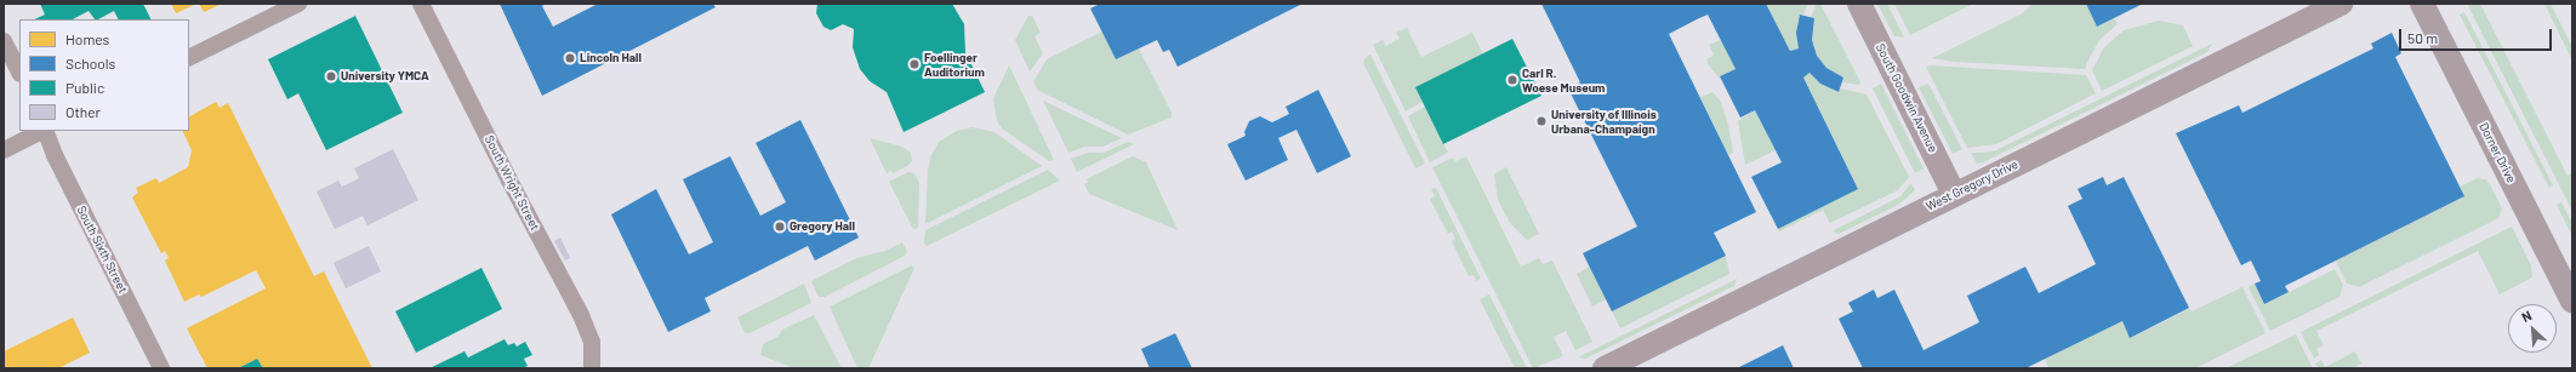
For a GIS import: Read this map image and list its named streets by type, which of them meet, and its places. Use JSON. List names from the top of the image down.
{
  "streets": {
    "street": [
      "South Goodwin Avenue",
      "Dorner Drive",
      "South Wright Street",
      "West Gregory Drive",
      "South Sixth Street"
    ]
  },
  "crossings": [
    ["South Goodwin Avenue", "West Gregory Drive"]
  ],
  "places": [
    "Lincoln Hall",
    "Foellinger Auditorium",
    "University YMCA",
    "Carl R. Woese Museum",
    "University of Illinois Urbana-Champaign",
    "Gregory Hall"
  ],
  "legend": [
    "Homes",
    "Schools",
    "Public",
    "Other"
  ],
  "scale_bar": "50 m",
  "north": "top left"
}
